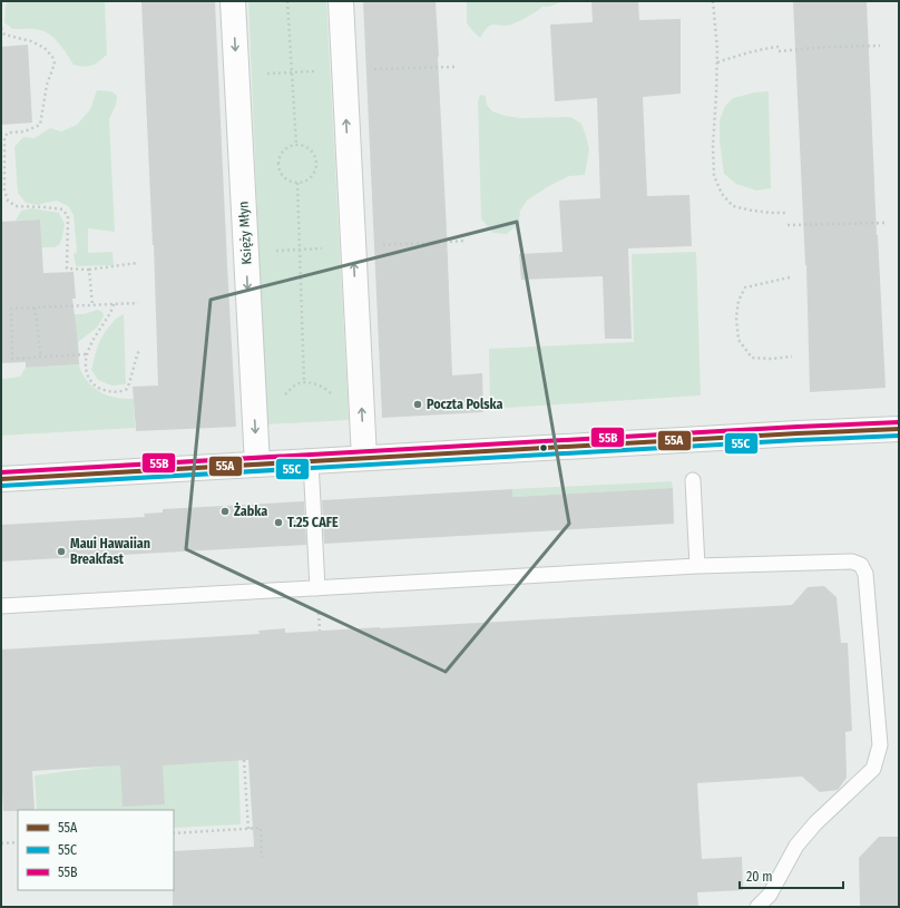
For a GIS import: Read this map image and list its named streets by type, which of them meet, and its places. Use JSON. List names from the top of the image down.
{
  "streets": {
    "street": ["Księży Młyn"]
  },
  "places": [
    "Poczta Polska",
    "Żabka",
    "T.25 CAFE",
    "Maui Hawaiian Breakfast"
  ],
  "lines": ["transit line 55B", "transit line 55A", "transit line 55C"],
  "legend": ["55A", "55C", "55B"],
  "scale_bar": "20 m"
}
